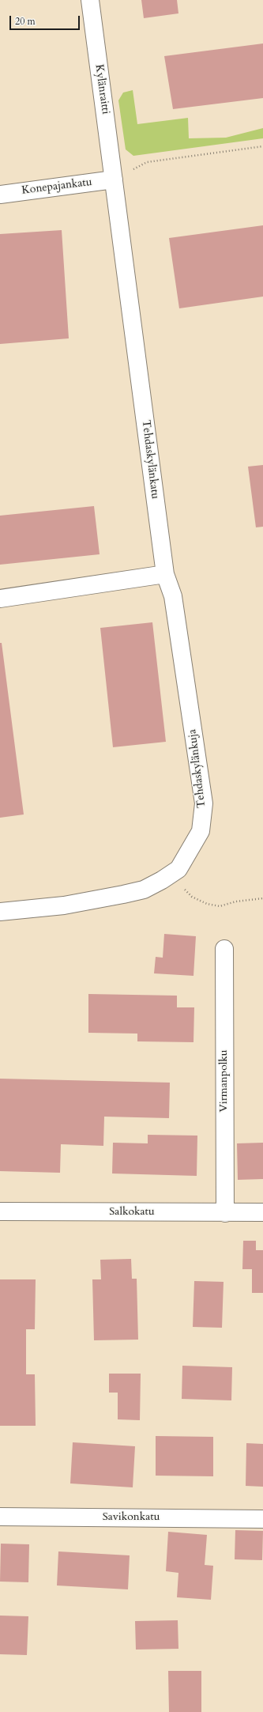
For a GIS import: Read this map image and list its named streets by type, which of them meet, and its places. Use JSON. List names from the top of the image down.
{
  "streets": {
    "street": [
      "Kylänraitti",
      "Konepajankatu",
      "Tehdaskylänkatu",
      "Tehdaskylänkuja",
      "Virmanpolku",
      "Salkokatu",
      "Savikonkatu"
    ]
  },
  "crossings": [
    ["Kylänraitti", "Konepajankatu"],
    ["Kylänraitti", "Tehdaskylänkatu"],
    ["Konepajankatu", "Tehdaskylänkatu"],
    ["Tehdaskylänkatu", "Tehdaskylänkuja"],
    ["Virmanpolku", "Salkokatu"]
  ],
  "scale_bar": "20 m"
}
